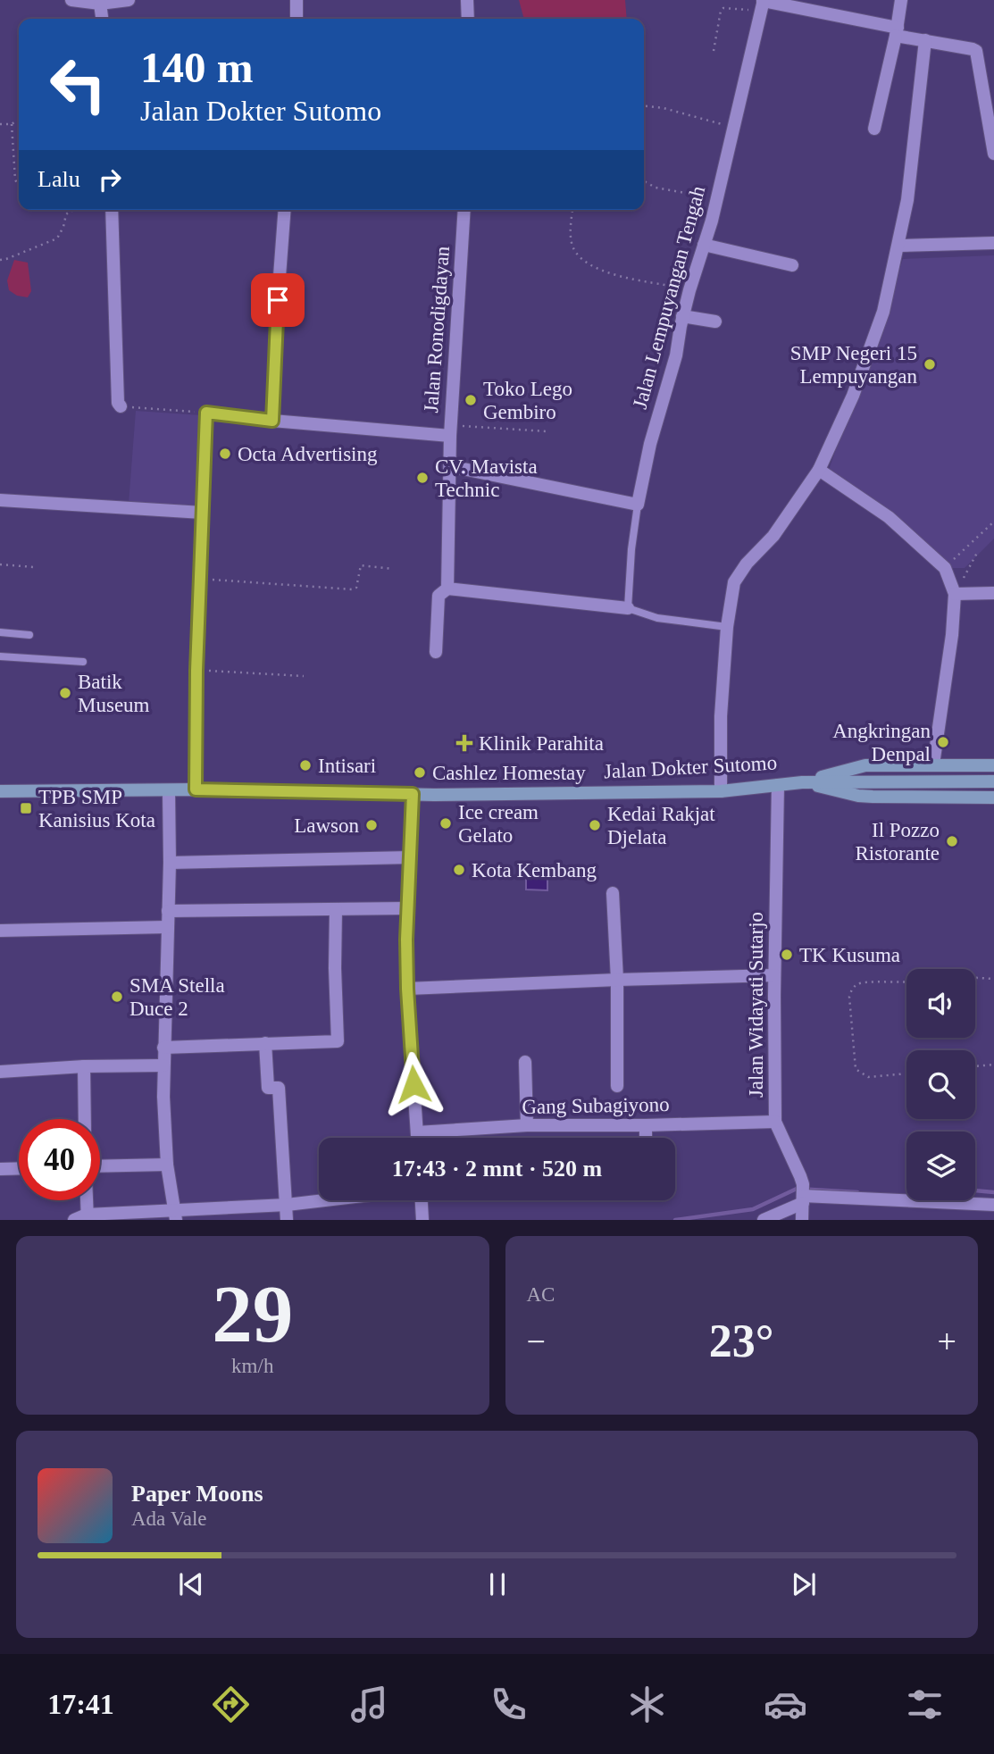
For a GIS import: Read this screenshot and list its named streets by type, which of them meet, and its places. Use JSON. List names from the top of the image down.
{
  "streets": {
    "main road": ["Jalan Dokter Sutomo"],
    "street": [
      "Jalan Lempuyangan Tengah",
      "Jalan Ronodigdayan",
      "Jalan Widayati Sutarjo",
      "Gang Subagiyono"
    ]
  },
  "crossings": [
    ["Jalan Dokter Sutomo", "Jalan Widayati Sutarjo"],
    ["Jalan Widayati Sutarjo", "Gang Subagiyono"]
  ],
  "places": {
    "other": [
      "SMP Negeri 15 Lempuyangan",
      "Toko Lego Gembiro",
      "Octa Advertising",
      "CV. Mavista Technic",
      "Batik Museum",
      "Angkringan Denpal",
      "Intisari",
      "Cashlez Homestay",
      "Ice cream Gelato",
      "Lawson",
      "Kedai Rakjat Djelata",
      "Il Pozzo Ristorante",
      "Kota Kembang",
      "TK Kusuma",
      "SMA Stella Duce 2"
    ],
    "health": ["Klinik Parahita"],
    "transit": ["TPB SMP Kanisius Kota"]
  },
  "page": {
    "turn": ["140 m", "Jalan Dokter Sutomo"],
    "then": "Lalu",
    "limit": "40",
    "trip": "17:43 · 2 mnt · 520 m",
    "tile": [
      ["29", "km/h"],
      "AC"
    ],
    "heat": ["−", "23°", "+"],
    "song": ["Paper Moons", "Ada Vale"],
    "tabs": "17:41"
  }
}
